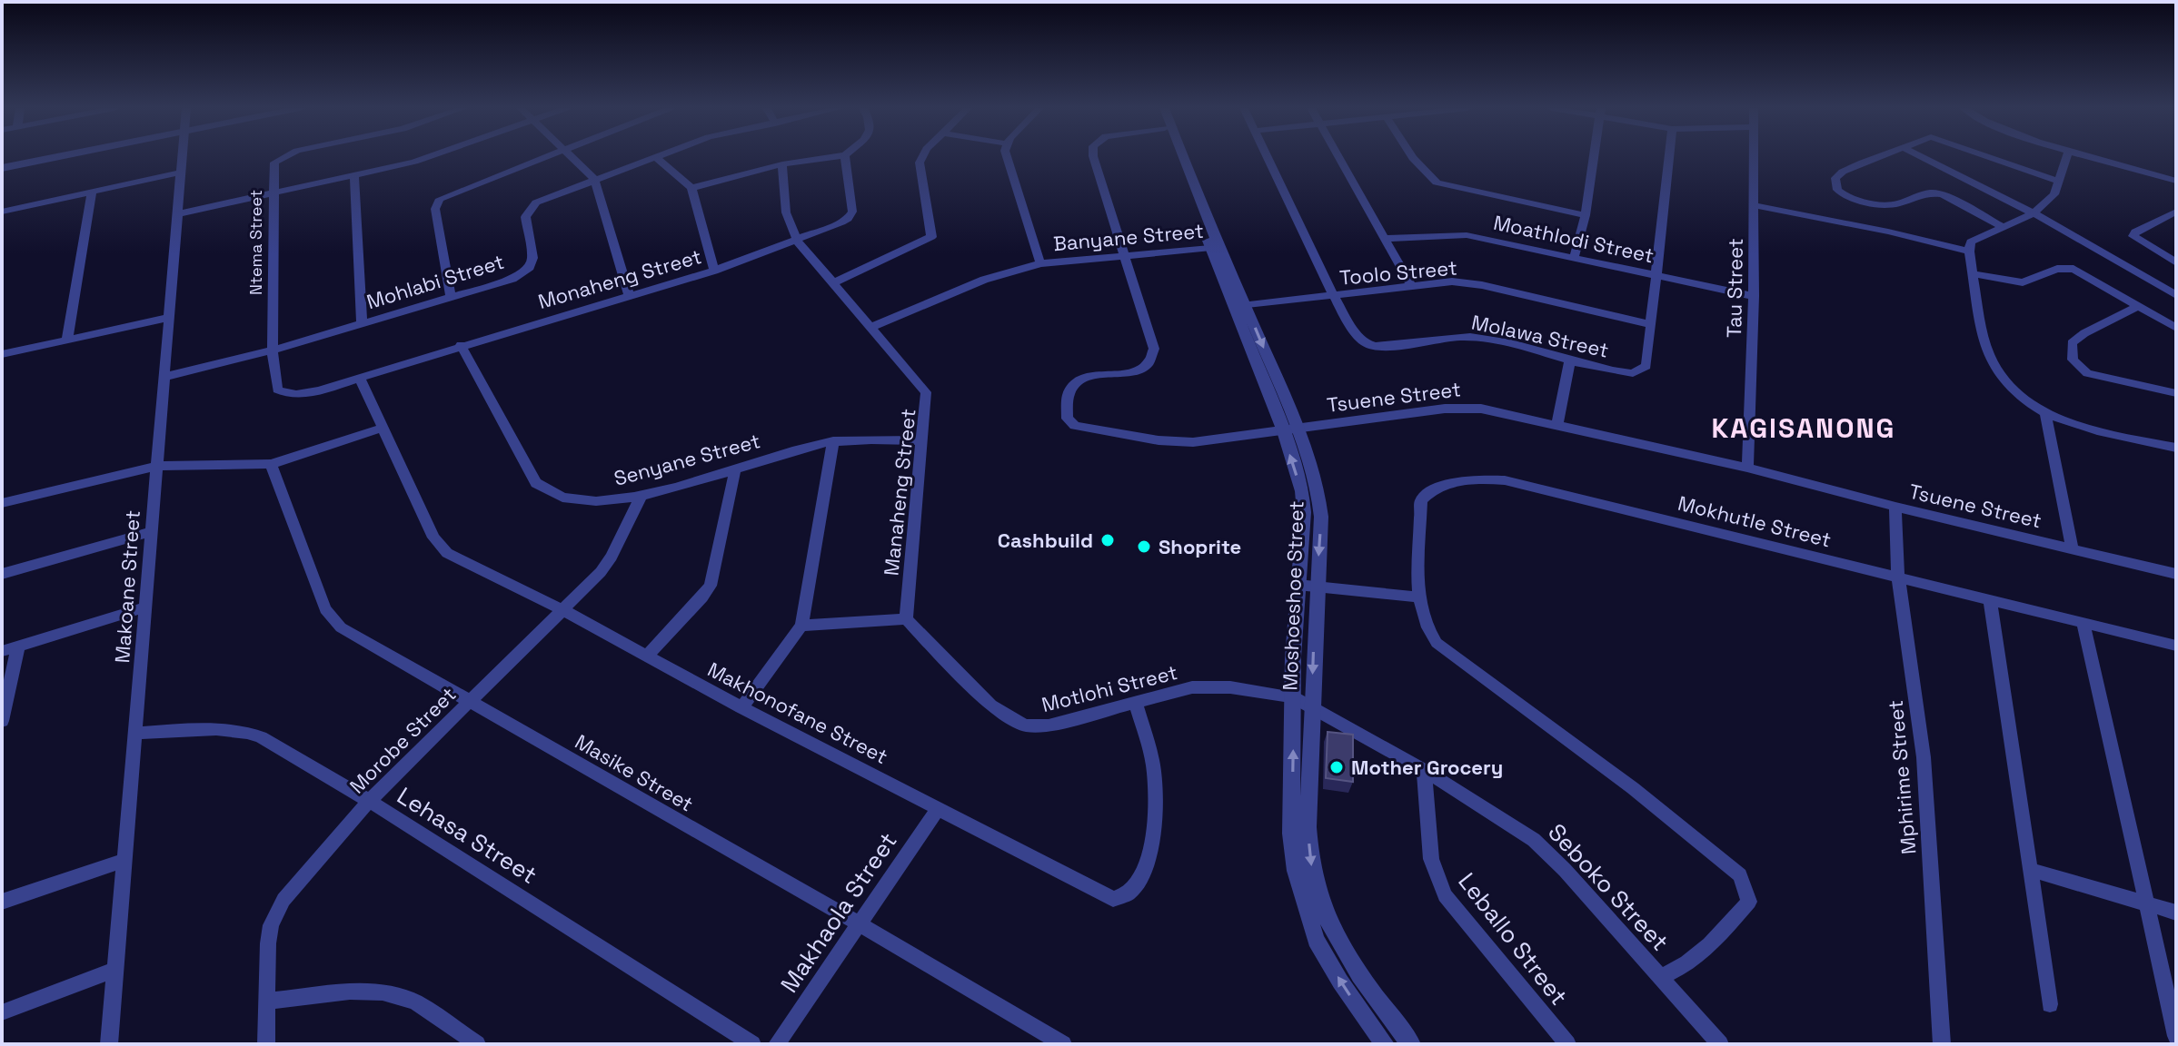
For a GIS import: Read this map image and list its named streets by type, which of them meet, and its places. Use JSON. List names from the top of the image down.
{
  "streets": {
    "street": [
      "Banyane Street",
      "Moathlodi Street",
      "Ntema Street",
      "Toolo Street",
      "Monaheng Street",
      "Mohlabi Street",
      "Tau Street",
      "Molawa Street",
      "Tsuene Street",
      "Senyane Street",
      "Manaheng Street",
      "Mokhutle Street",
      "Makoane Street",
      "Moshoeshoe Street",
      "Motlohi Street",
      "Makhonofane Street",
      "Morobe Street",
      "Masike Street",
      "Mphirime Street",
      "Lehasa Street",
      "Seboko Street",
      "Makhaola Street",
      "Leballo Street"
    ]
  },
  "crossings": [
    ["Banyane Street", "Tsuene Street"],
    ["Banyane Street", "Manaheng Street"],
    ["Banyane Street", "Moshoeshoe Street"],
    ["Moathlodi Street", "Tau Street"],
    ["Moathlodi Street", "Molawa Street"],
    ["Ntema Street", "Monaheng Street"],
    ["Ntema Street", "Mohlabi Street"],
    ["Toolo Street", "Molawa Street"],
    ["Toolo Street", "Moshoeshoe Street"],
    ["Monaheng Street", "Senyane Street"],
    ["Monaheng Street", "Manaheng Street"],
    ["Monaheng Street", "Makhonofane Street"],
    ["Mohlabi Street", "Makoane Street"],
    ["Tau Street", "Tsuene Street"],
    ["Tsuene Street", "Moshoeshoe Street"],
    ["Tsuene Street", "Mphirime Street"],
    ["Senyane Street", "Manaheng Street"],
    ["Senyane Street", "Morobe Street"],
    ["Manaheng Street", "Motlohi Street"],
    ["Mokhutle Street", "Mphirime Street"],
    ["Mokhutle Street", "Seboko Street"],
    ["Makoane Street", "Lehasa Street"],
    ["Moshoeshoe Street", "Motlohi Street"],
    ["Moshoeshoe Street", "Seboko Street"],
    ["Motlohi Street", "Makhonofane Street"],
    ["Motlohi Street", "Seboko Street"],
    ["Makhonofane Street", "Morobe Street"],
    ["Makhonofane Street", "Makhaola Street"],
    ["Morobe Street", "Masike Street"],
    ["Morobe Street", "Lehasa Street"],
    ["Masike Street", "Makhaola Street"],
    ["Seboko Street", "Leballo Street"]
  ],
  "districts": ["KAGISANONG"],
  "places": ["Cashbuild", "Shoprite", "Mother Grocery"]
}
